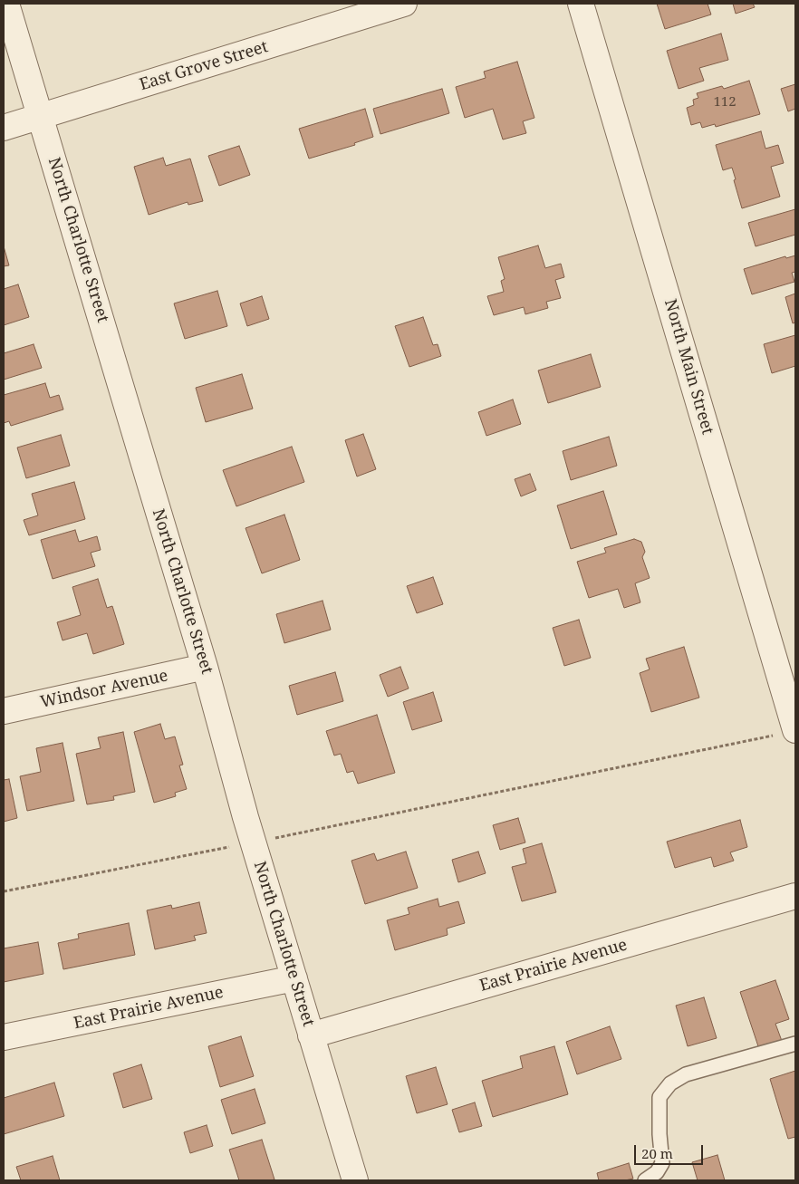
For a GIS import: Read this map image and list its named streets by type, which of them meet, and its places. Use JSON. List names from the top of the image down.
{
  "streets": {
    "street": [
      "East Grove Street",
      "North Charlotte Street",
      "North Main Street",
      "Windsor Avenue",
      "East Prairie Avenue"
    ]
  },
  "crossings": [
    ["East Grove Street", "North Charlotte Street"],
    ["North Charlotte Street", "Windsor Avenue"],
    ["North Charlotte Street", "East Prairie Avenue"]
  ],
  "house_numbers": ["112"],
  "scale_bar": "20 m"
}
